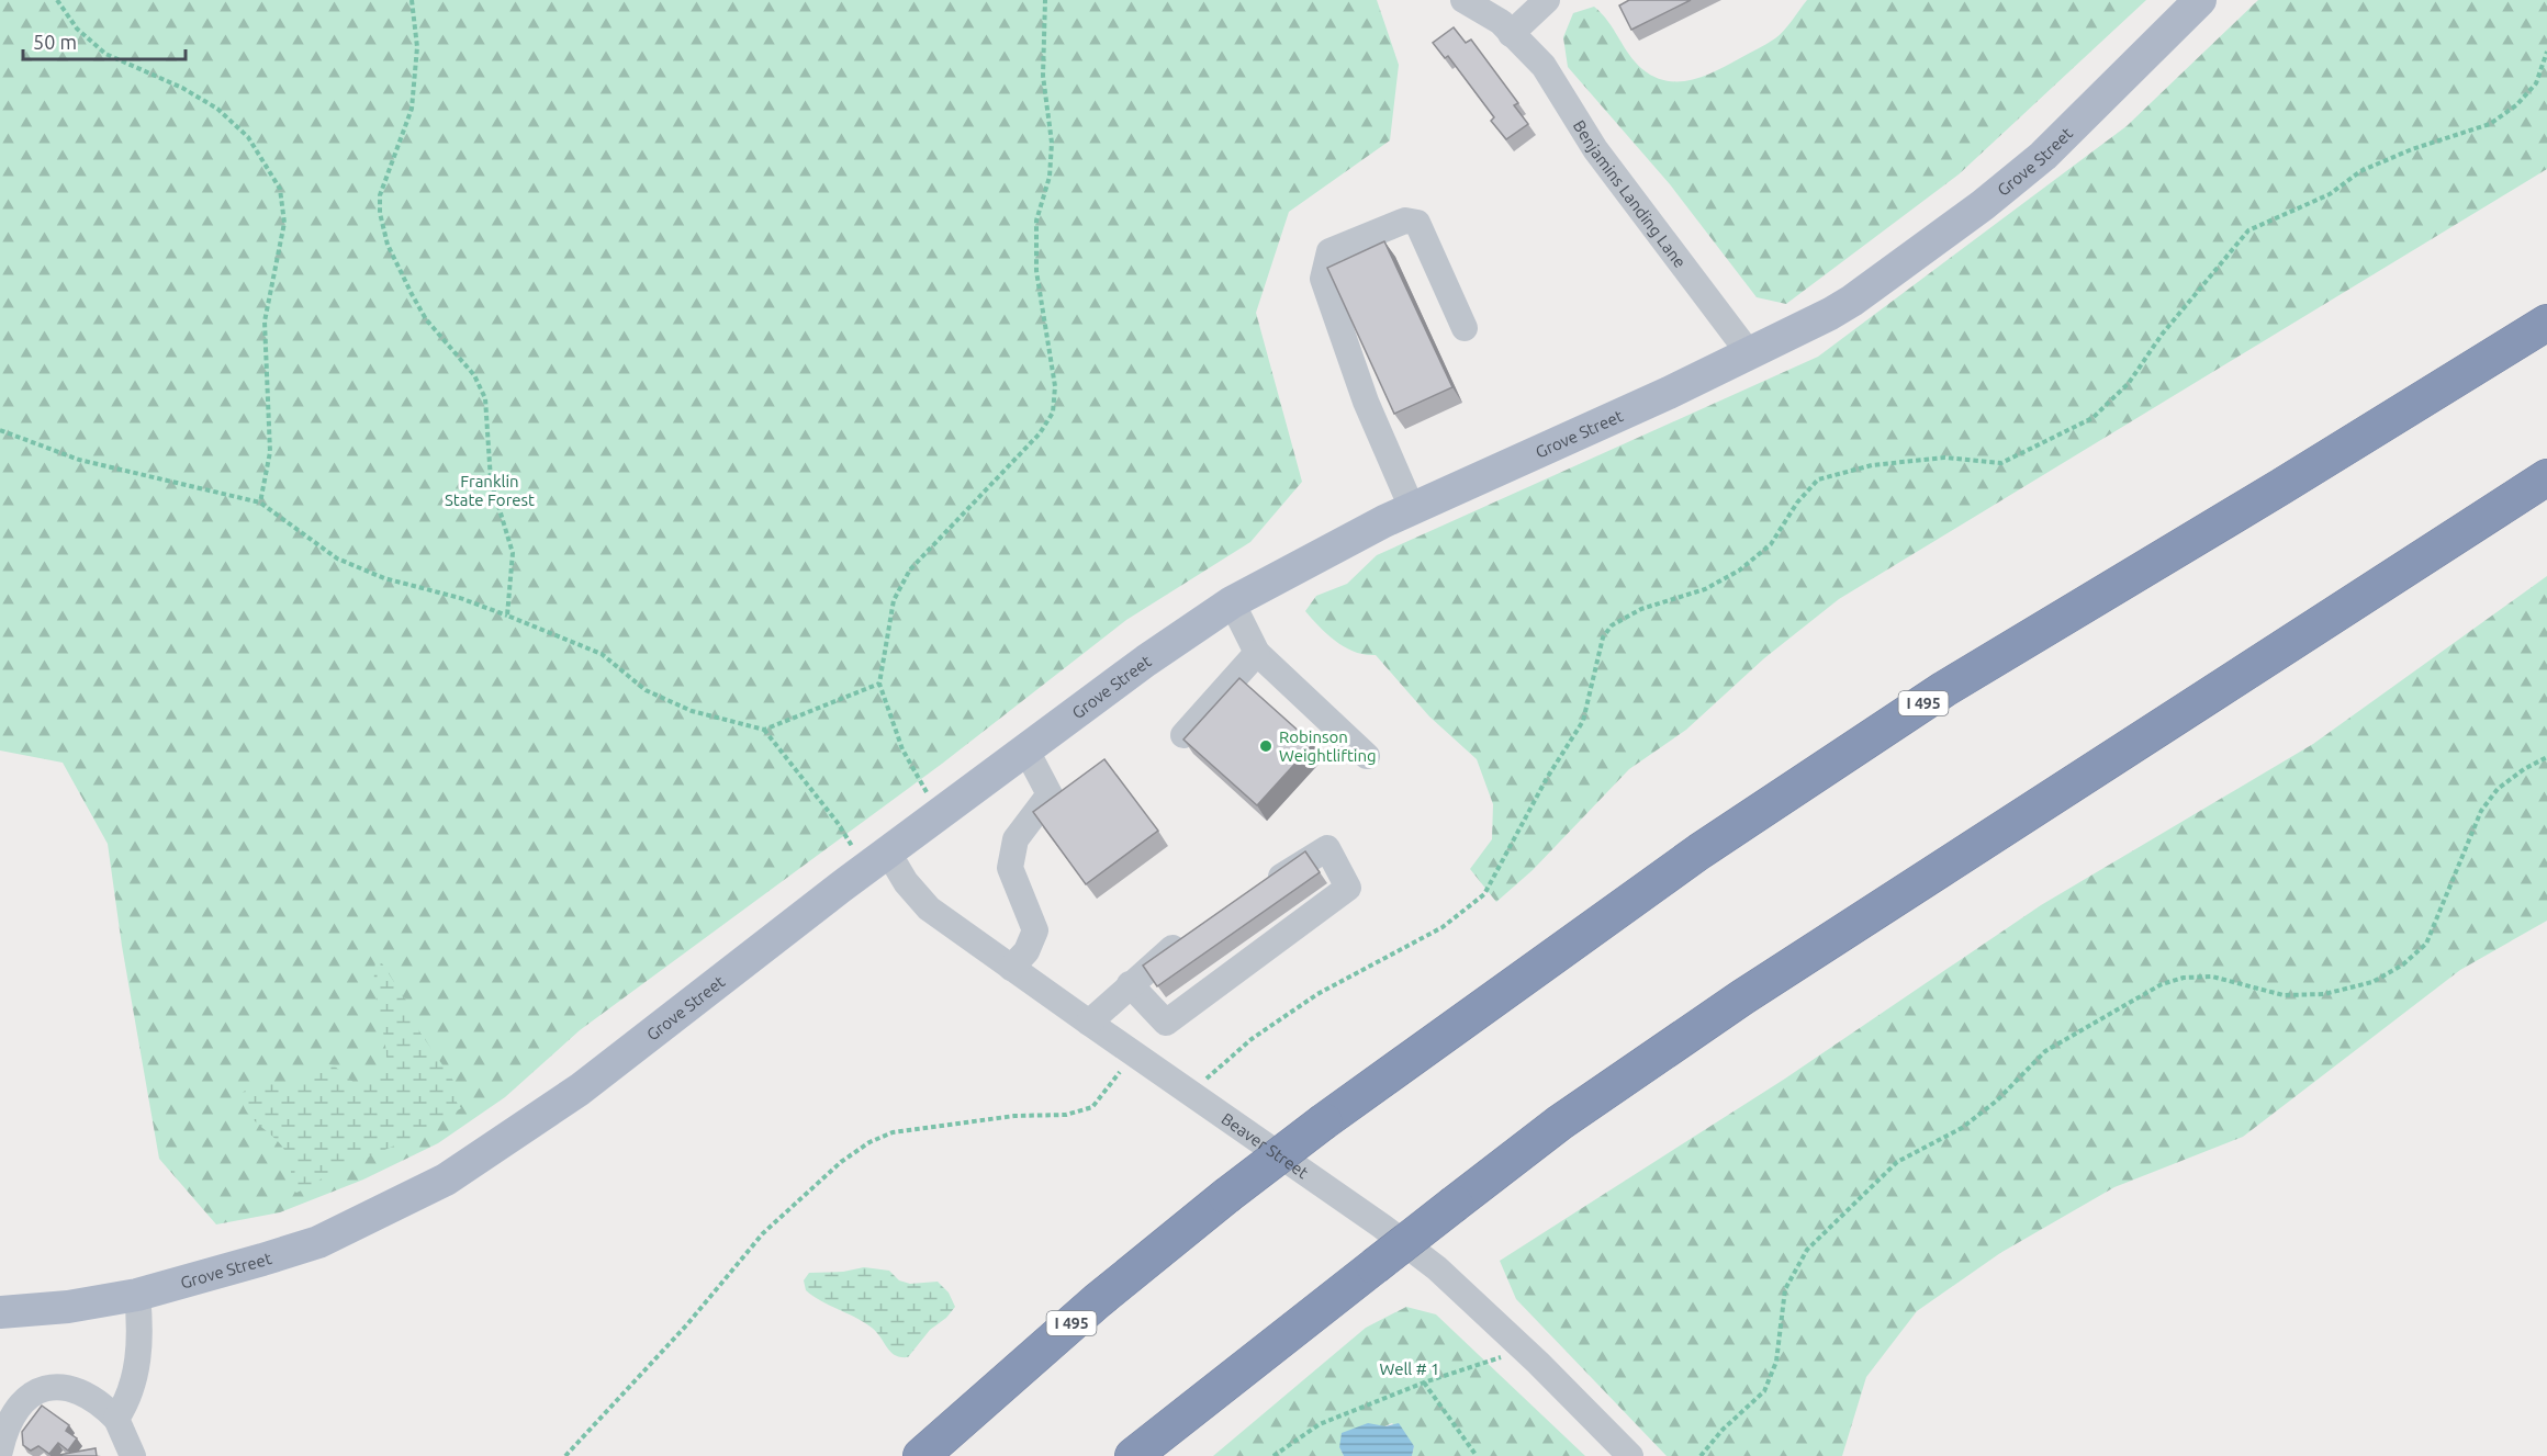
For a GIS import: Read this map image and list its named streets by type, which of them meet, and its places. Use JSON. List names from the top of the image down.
{
  "streets": {
    "highway": ["I 495"],
    "main road": ["Grove Street"],
    "street": ["Benjamins Landing Lane", "Beaver Street"]
  },
  "crossings": [
    ["Grove Street", "Benjamins Landing Lane"],
    ["Grove Street", "Beaver Street"]
  ],
  "parks": ["Franklin State Forest", "Well # 1"],
  "places": ["Robinson Weightlifting"],
  "scale_bar": "50 m"
}
